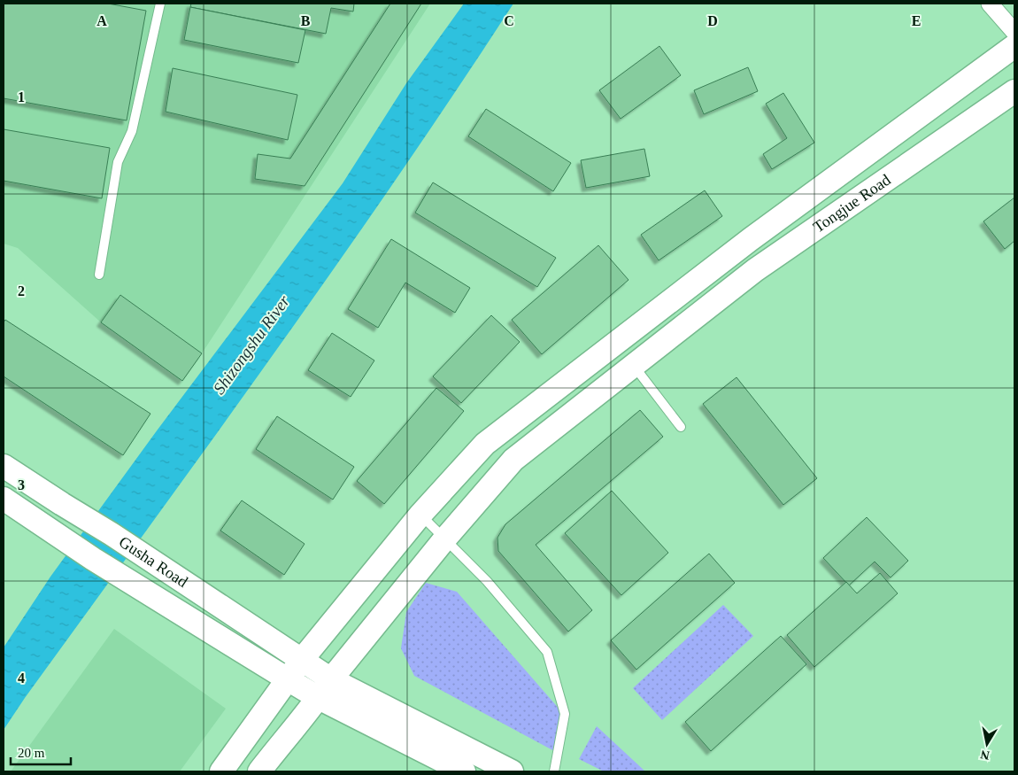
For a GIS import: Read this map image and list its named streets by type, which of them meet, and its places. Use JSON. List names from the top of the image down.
{
  "streets": {
    "main road": ["Tongjue Road", "Gusha Road"]
  },
  "crossings": [
    ["Tongjue Road", "Gusha Road"]
  ],
  "water": ["Shizongshu River"],
  "scale_bar": "20 m",
  "north": "bottom",
  "grid": {
    "columns": [
      "A",
      "B",
      "C",
      "D",
      "E"
    ],
    "rows": [
      "1",
      "2",
      "3",
      "4"
    ]
  }
}
